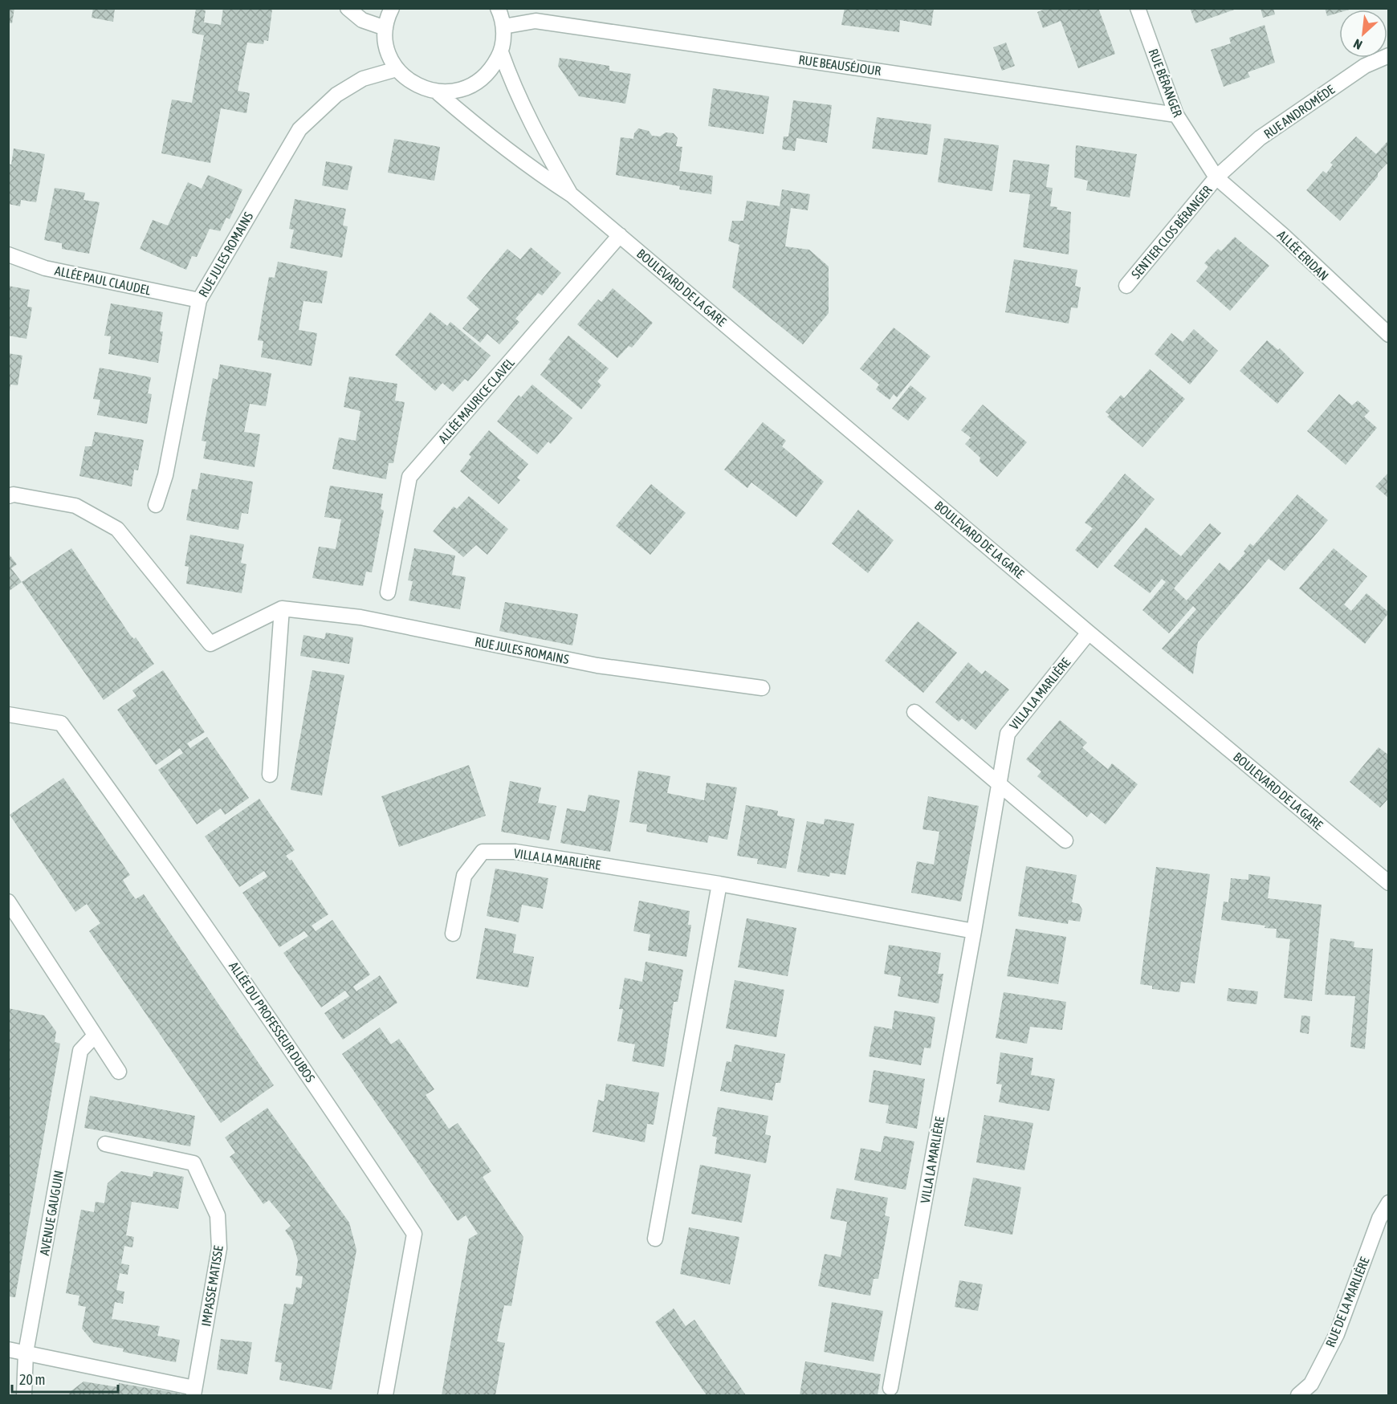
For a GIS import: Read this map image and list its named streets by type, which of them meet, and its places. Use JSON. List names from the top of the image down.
{
  "streets": {
    "street": [
      "RUE BEAUSÉJOUR",
      "RUE BÉRANGER",
      "RUE ANDROMÉDE",
      "SENTIER CLOS BÉRANGER",
      "RUE JULES ROMAINS",
      "ALLÉE ERIDAN",
      "ALLÉE PAUL CLAUDEL",
      "BOULEVARD DE LA GARE",
      "ALLÉE MAURICE CLAVEL",
      "VILLA LA MARLIÈRE",
      "ALLÉE DU PROFESSEUR DUBOS",
      "AVENUE GAUGUIN",
      "IMPASSE MATISSE",
      "RUE DE LA MARLIÈRE"
    ]
  },
  "crossings": [
    ["RUE BEAUSÉJOUR", "RUE BÉRANGER"],
    ["RUE BÉRANGER", "RUE ANDROMÉDE"],
    ["RUE BÉRANGER", "SENTIER CLOS BÉRANGER"],
    ["RUE BÉRANGER", "ALLÉE ERIDAN"],
    ["RUE ANDROMÉDE", "SENTIER CLOS BÉRANGER"],
    ["RUE ANDROMÉDE", "ALLÉE ERIDAN"],
    ["SENTIER CLOS BÉRANGER", "ALLÉE ERIDAN"],
    ["RUE JULES ROMAINS", "ALLÉE PAUL CLAUDEL"],
    ["BOULEVARD DE LA GARE", "ALLÉE MAURICE CLAVEL"],
    ["BOULEVARD DE LA GARE", "VILLA LA MARLIÈRE"],
    ["AVENUE GAUGUIN", "IMPASSE MATISSE"]
  ],
  "scale_bar": "20 m",
  "north": "bottom left"
}
